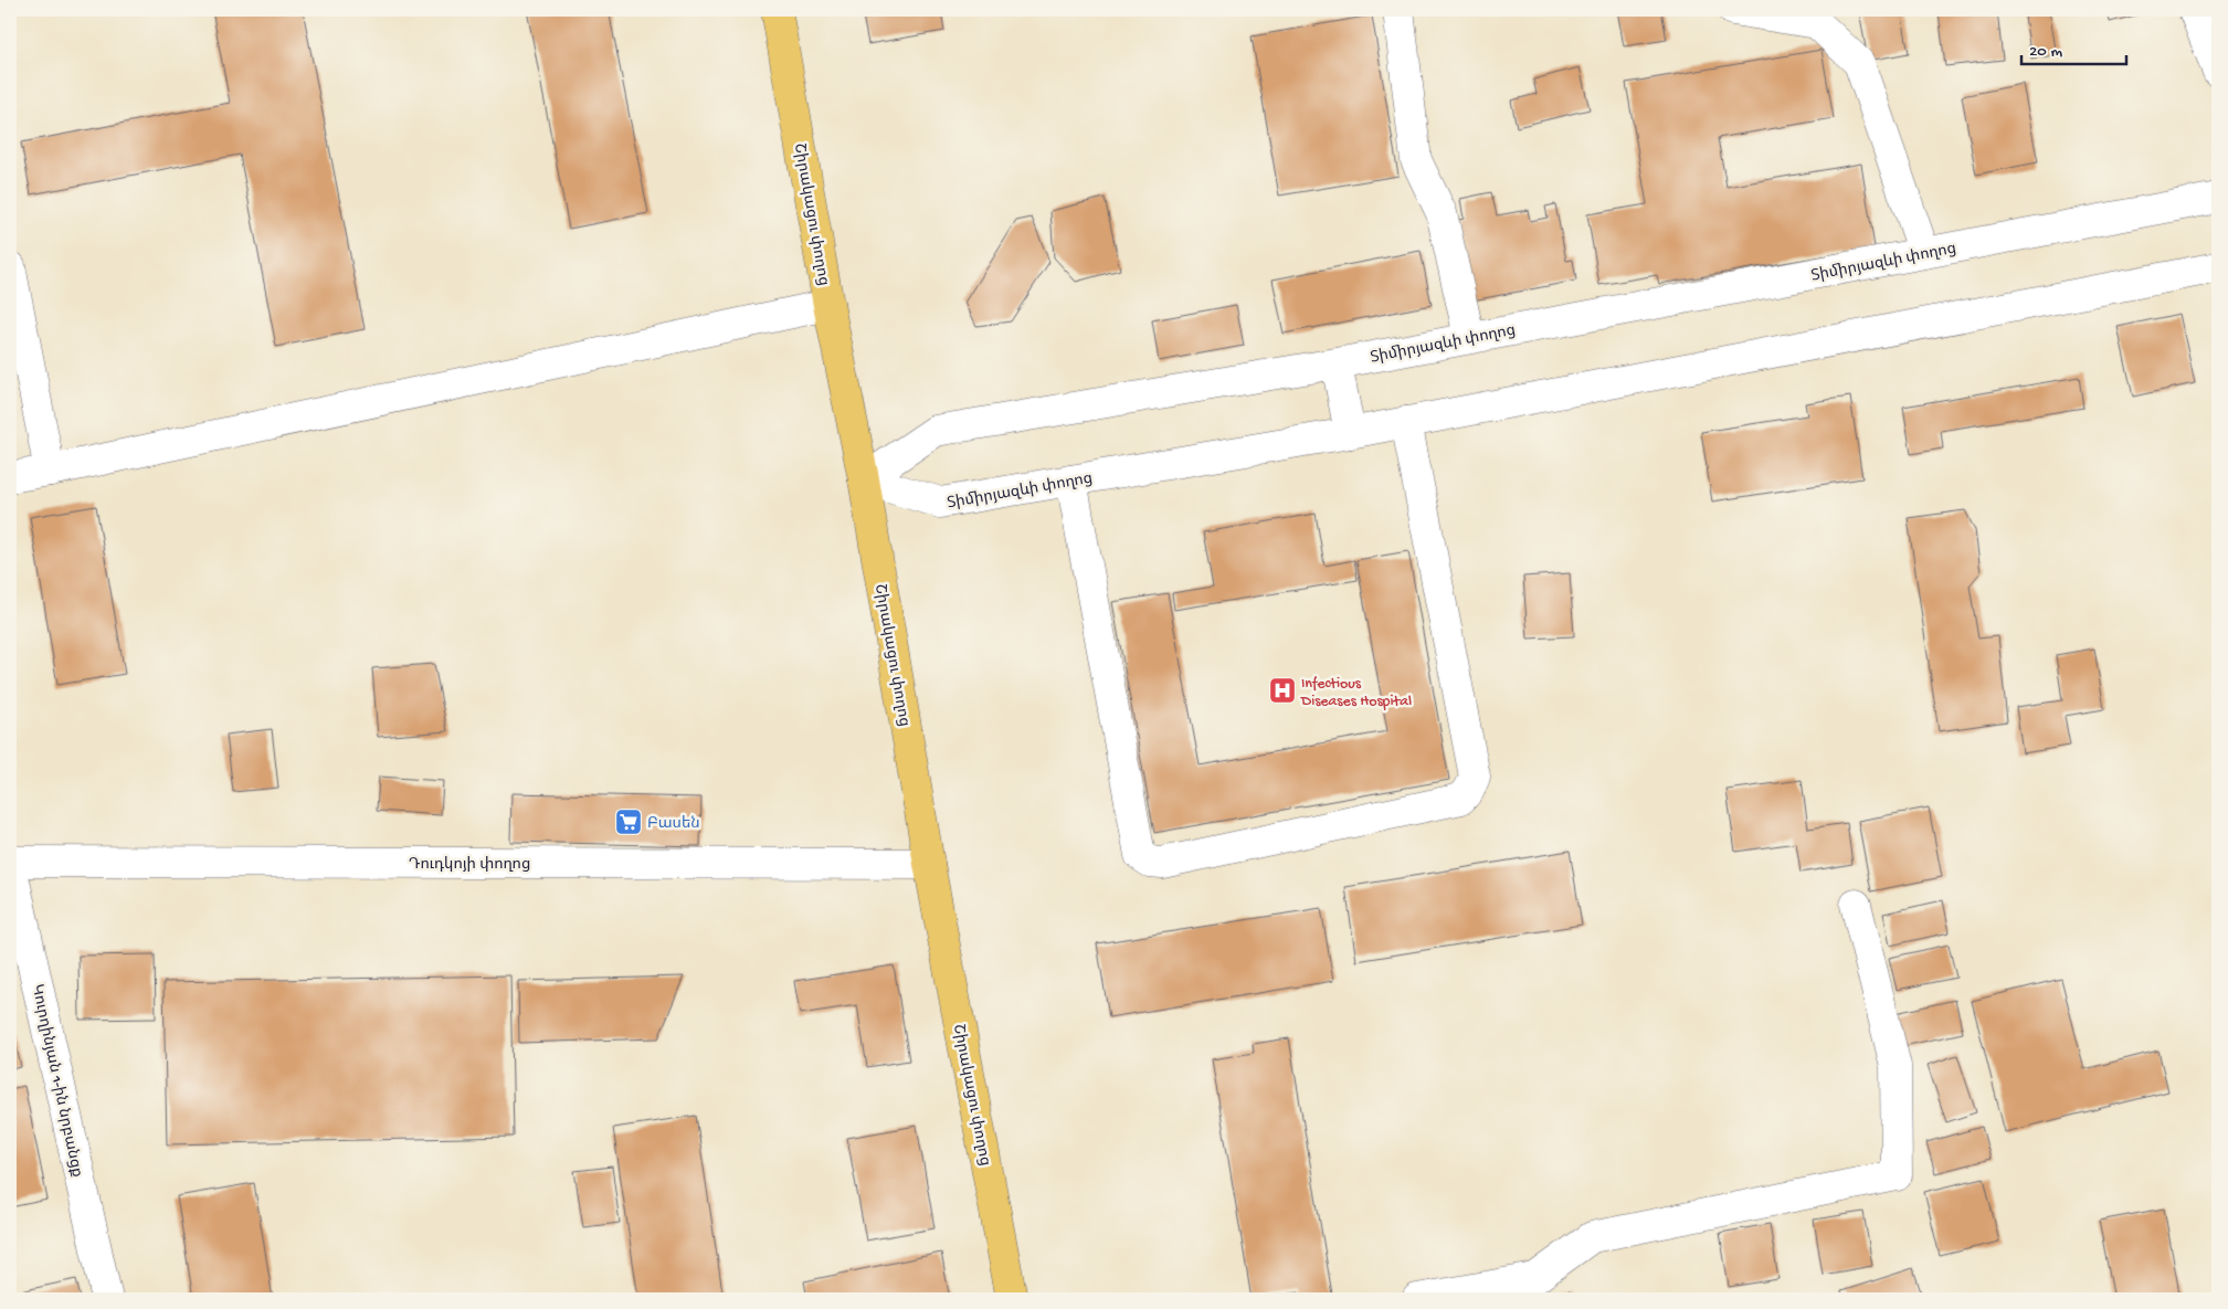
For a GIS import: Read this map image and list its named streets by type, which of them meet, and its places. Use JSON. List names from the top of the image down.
{
  "streets": {
    "main road": ["Շիրակացու փողոց"],
    "street": ["Տիմիրյազևի փողոց", "Դուդկոյի փողոց", "Կուրղինյան 1-ին նրբանցք"]
  },
  "crossings": [
    ["Շիրակացու փողոց", "Տիմիրյազևի փողոց"],
    ["Շիրակացու փողոց", "Դուդկոյի փողոց"],
    ["Դուդկոյի փողոց", "Կուրղինյան 1-ին նրբանցք"]
  ],
  "places": {
    "hospital": ["Infectious Diseases Hospital"],
    "supermarket": ["Բասեն"]
  },
  "scale_bar": "20 m"
}
